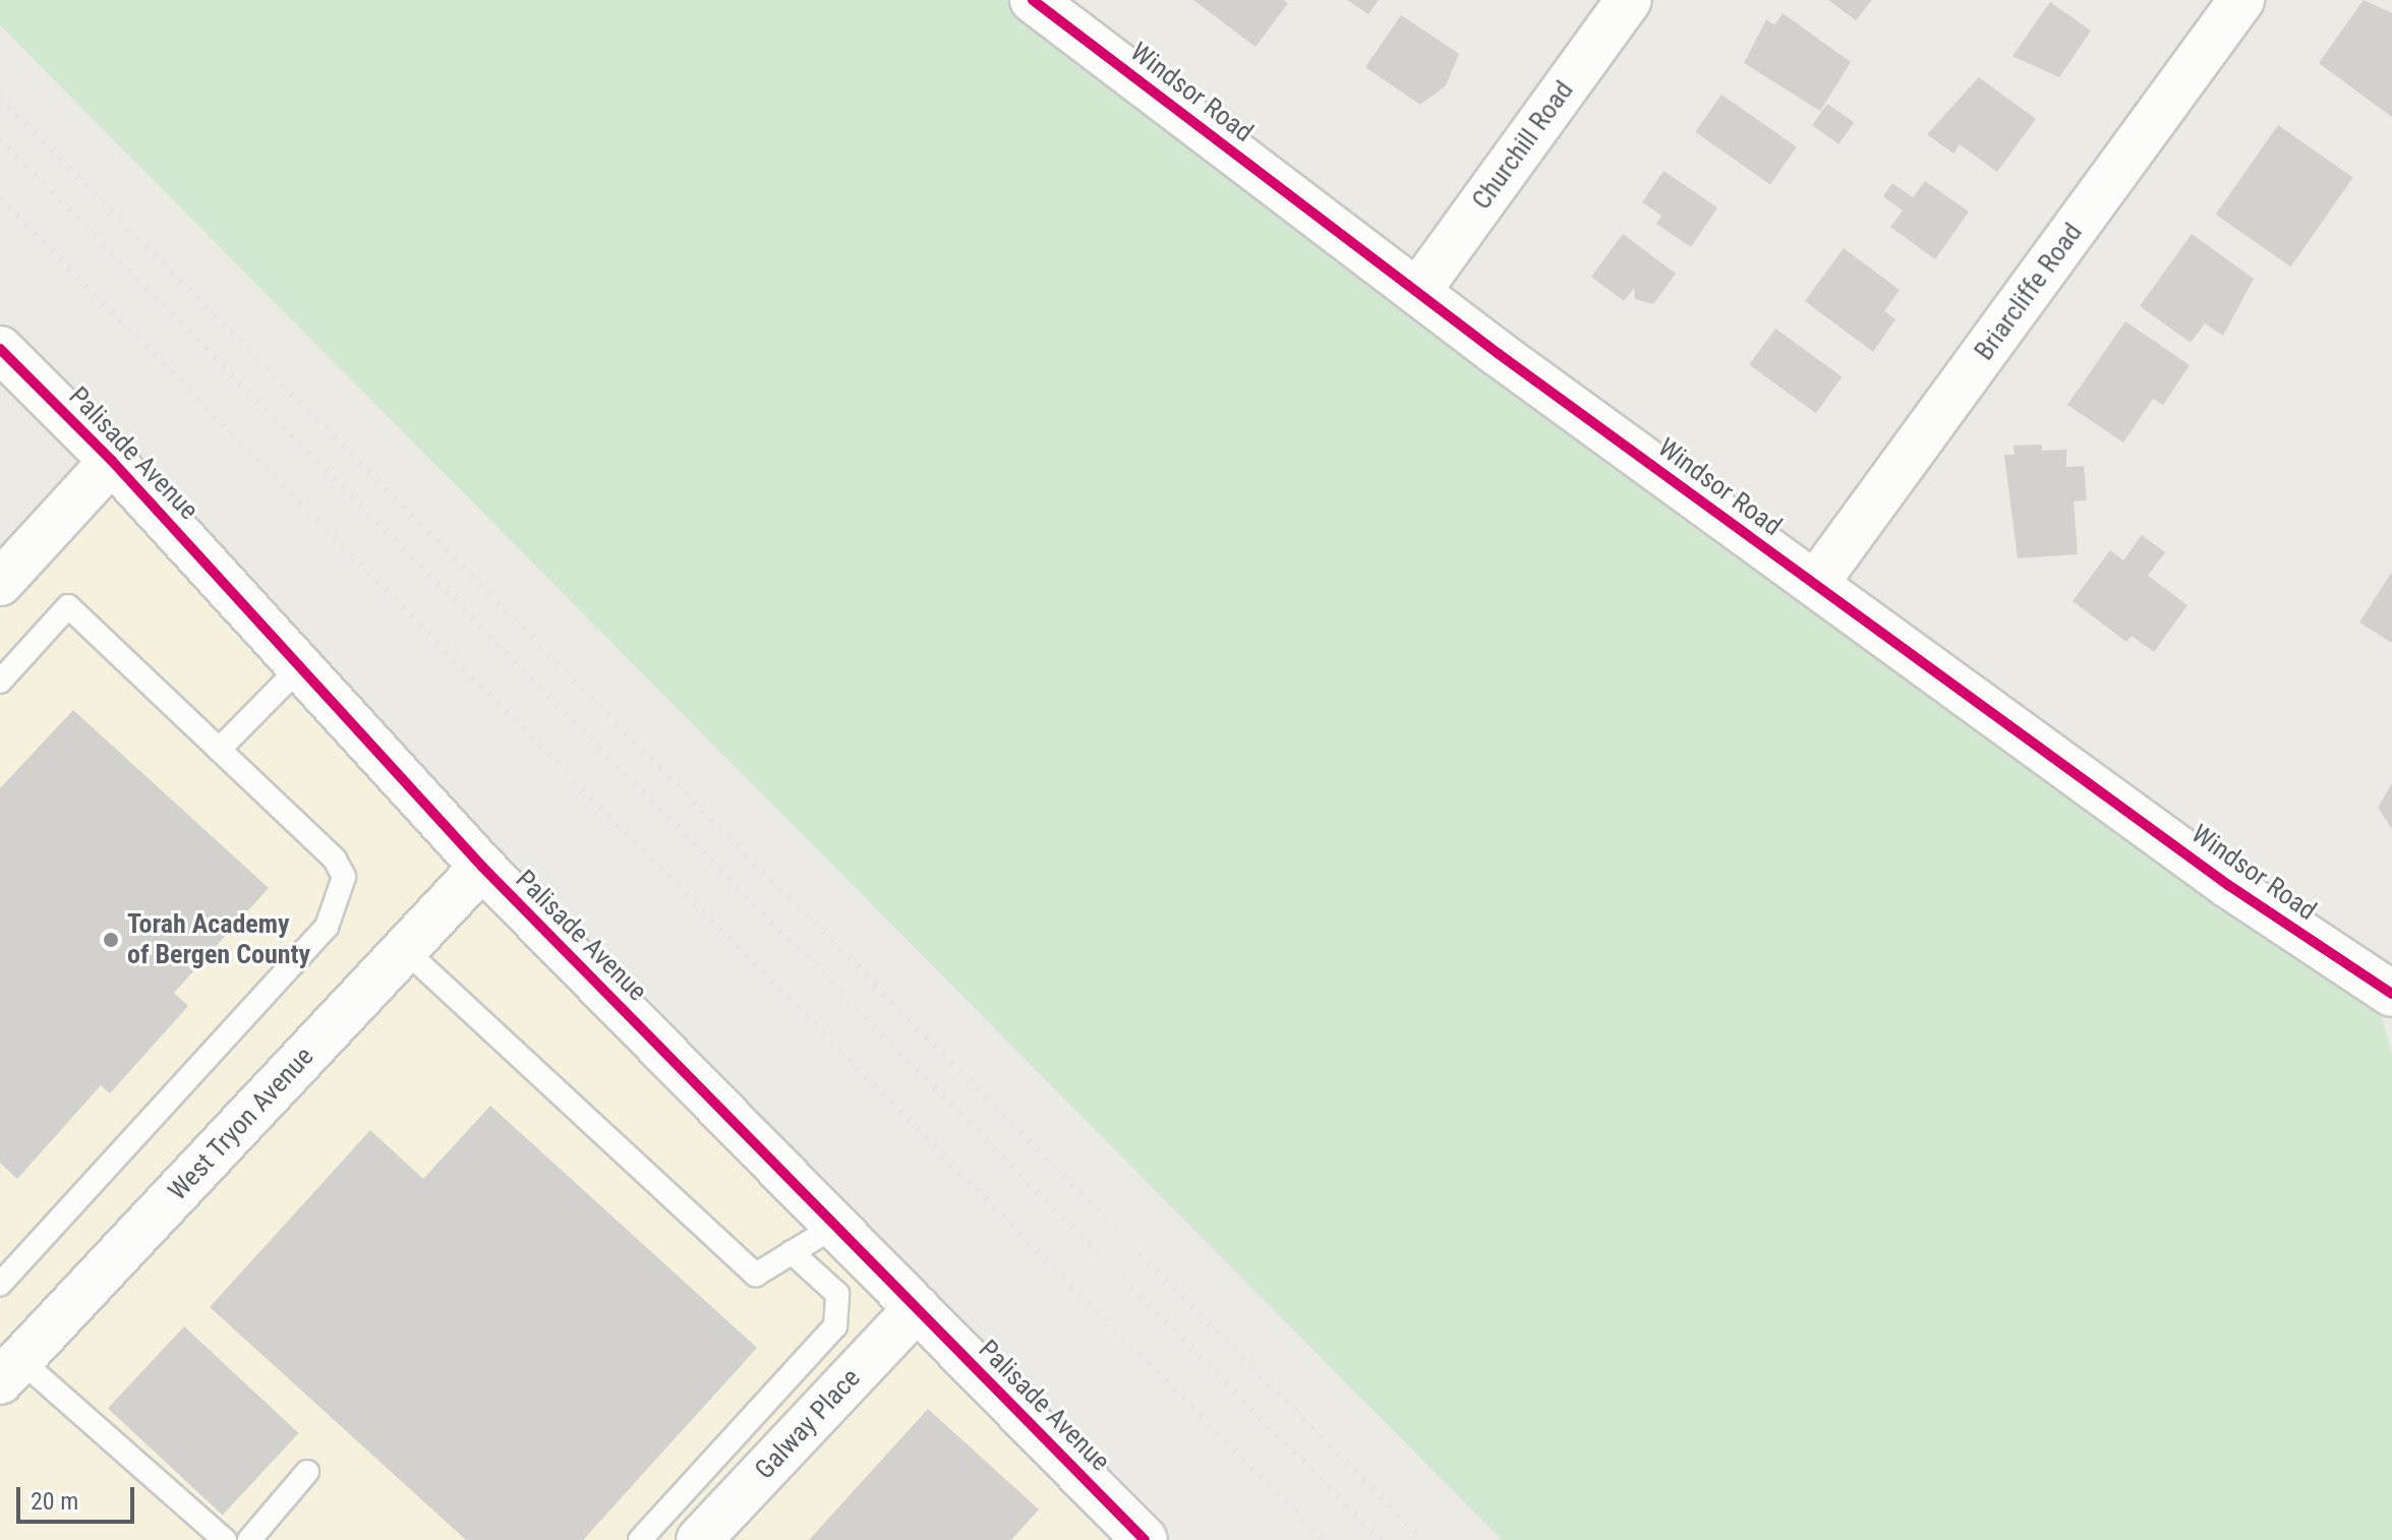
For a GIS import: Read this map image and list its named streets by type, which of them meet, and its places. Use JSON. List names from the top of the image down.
{
  "streets": {
    "street": [
      "Windsor Road",
      "Churchill Road",
      "Briarcliffe Road",
      "Palisade Avenue",
      "West Tryon Avenue",
      "Galway Place"
    ]
  },
  "crossings": [
    ["Windsor Road", "Churchill Road"],
    ["Windsor Road", "Briarcliffe Road"],
    ["Palisade Avenue", "West Tryon Avenue"],
    ["Palisade Avenue", "Galway Place"]
  ],
  "places": ["Torah Academy of Bergen County"],
  "scale_bar": "20 m"
}
